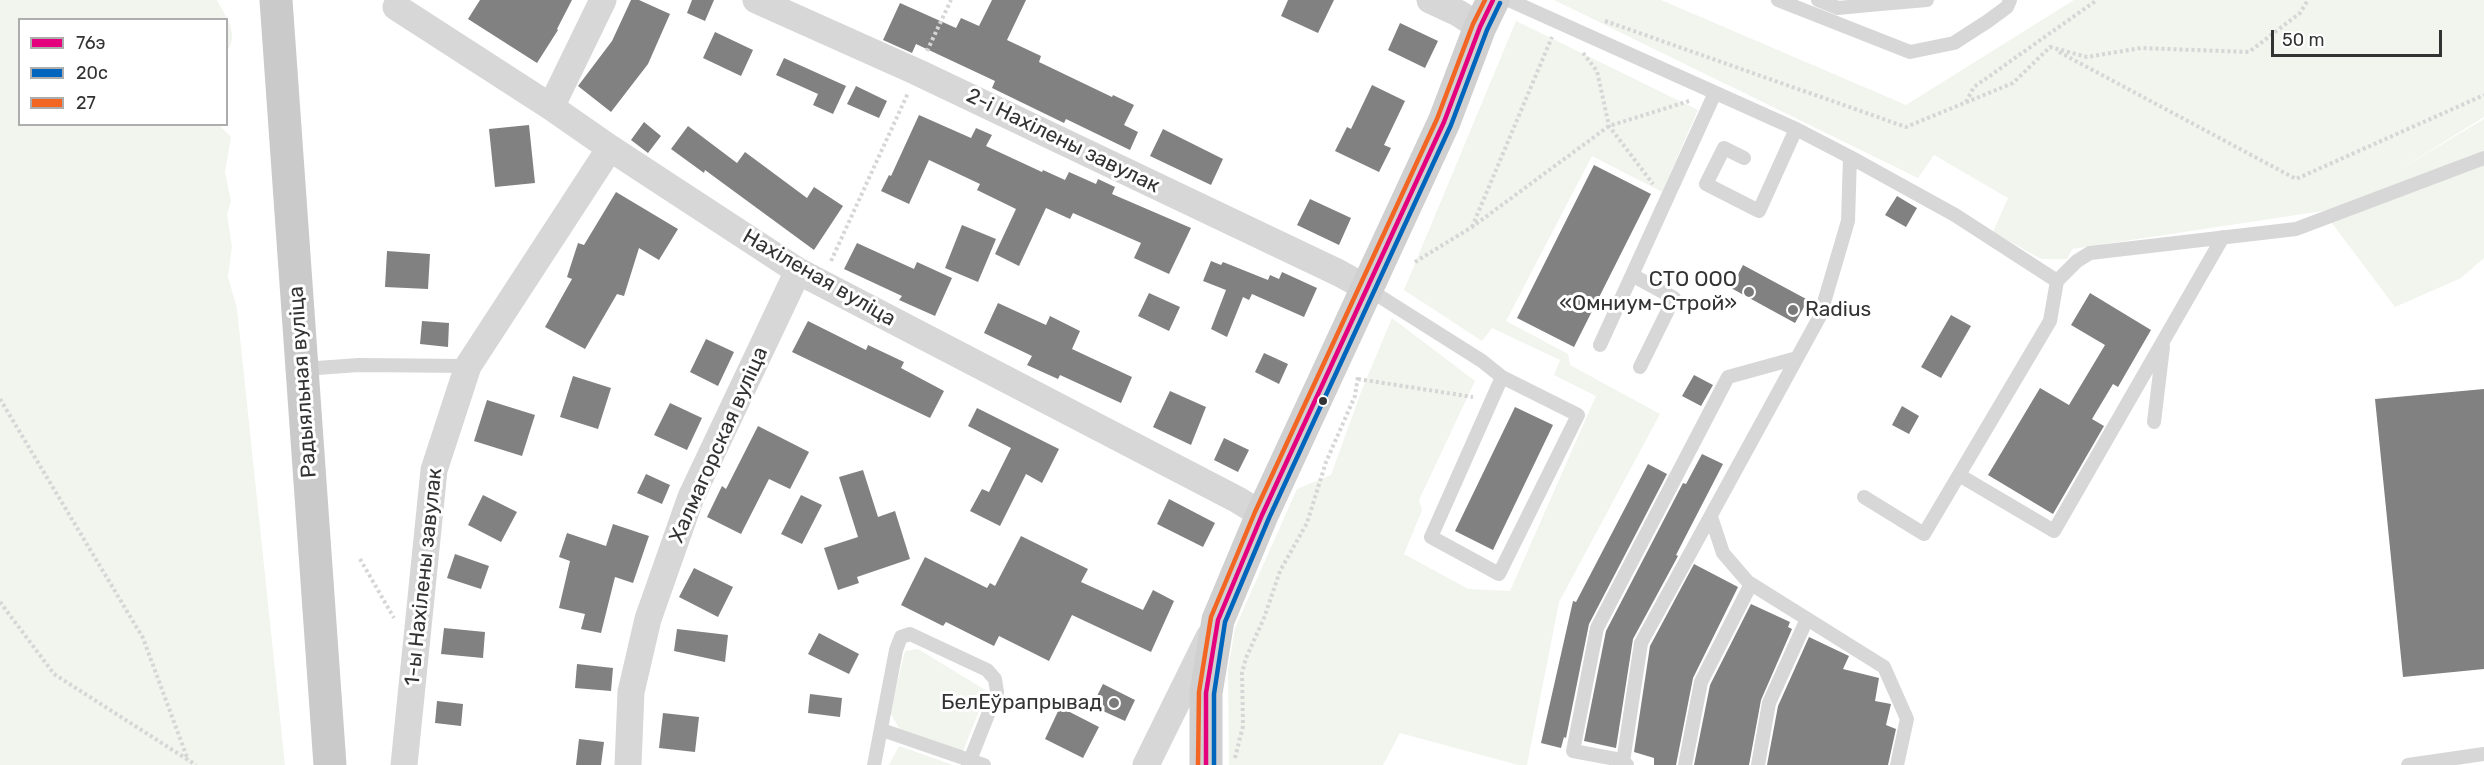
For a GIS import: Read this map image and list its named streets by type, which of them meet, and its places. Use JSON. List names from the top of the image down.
{
  "streets": {
    "main road": ["Радыяльная вуліца"],
    "street": [
      "2-і Нахілены завулак",
      "Нахіленая вуліца",
      "Халмагорская вуліца",
      "1-ы Нахілены завулак"
    ]
  },
  "crossings": [
    ["Нахіленая вуліца", "Халмагорская вуліца"],
    ["Нахіленая вуліца", "1-ы Нахілены завулак"]
  ],
  "places": ["СТО ООО «Омниум-Строй»", "Radius", "БелЕўрапрывад"],
  "lines": ["transit line 76э", "transit line 27", "transit line 20с"],
  "legend": ["76э", "20с", "27"],
  "scale_bar": "50 m"
}
